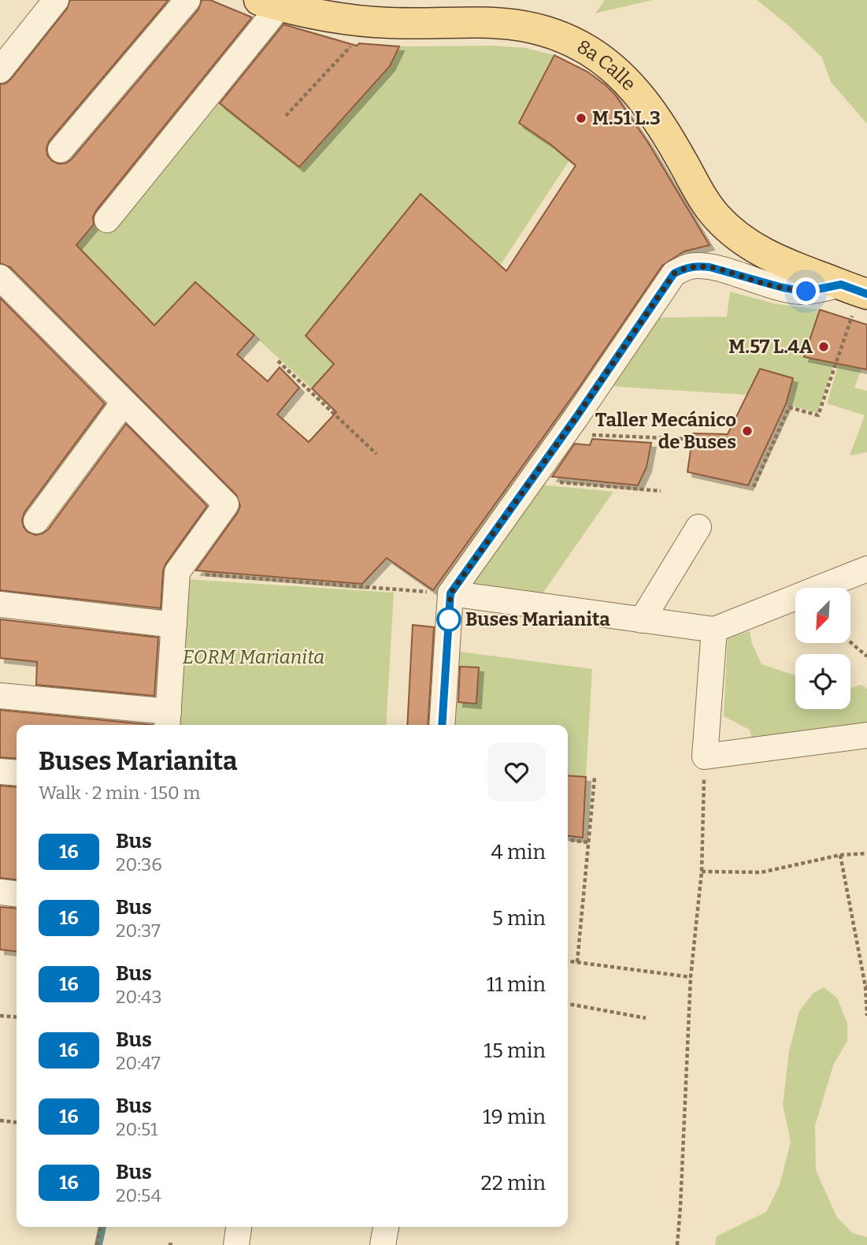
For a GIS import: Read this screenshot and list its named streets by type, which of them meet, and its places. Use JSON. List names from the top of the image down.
{
  "streets": {
    "main road": ["8a Calle"]
  },
  "parks": ["EORM Marianita"],
  "places": [
    "M.51 L.3",
    "M.57 L.4A",
    "Taller Mecánico de Buses",
    "Buses Marianita"
  ],
  "lines": ["bus line 16"],
  "north": "bottom left",
  "page": {
    "heading": ["Buses Marianita", "Walk · 2 min · 150 m"],
    "list": [
      {
        "mark": "16",
        "name": "Bus",
        "note": "20:36",
        "value": "4 min"
      },
      {
        "mark": "16",
        "name": "Bus",
        "note": "20:37",
        "value": "5 min"
      },
      {
        "mark": "16",
        "name": "Bus",
        "note": "20:43",
        "value": "11 min"
      },
      {
        "mark": "16",
        "name": "Bus",
        "note": "20:47",
        "value": "15 min"
      },
      {
        "mark": "16",
        "name": "Bus",
        "note": "20:51",
        "value": "19 min"
      },
      {
        "mark": "16",
        "name": "Bus",
        "note": "20:54",
        "value": "22 min"
      }
    ]
  }
}
